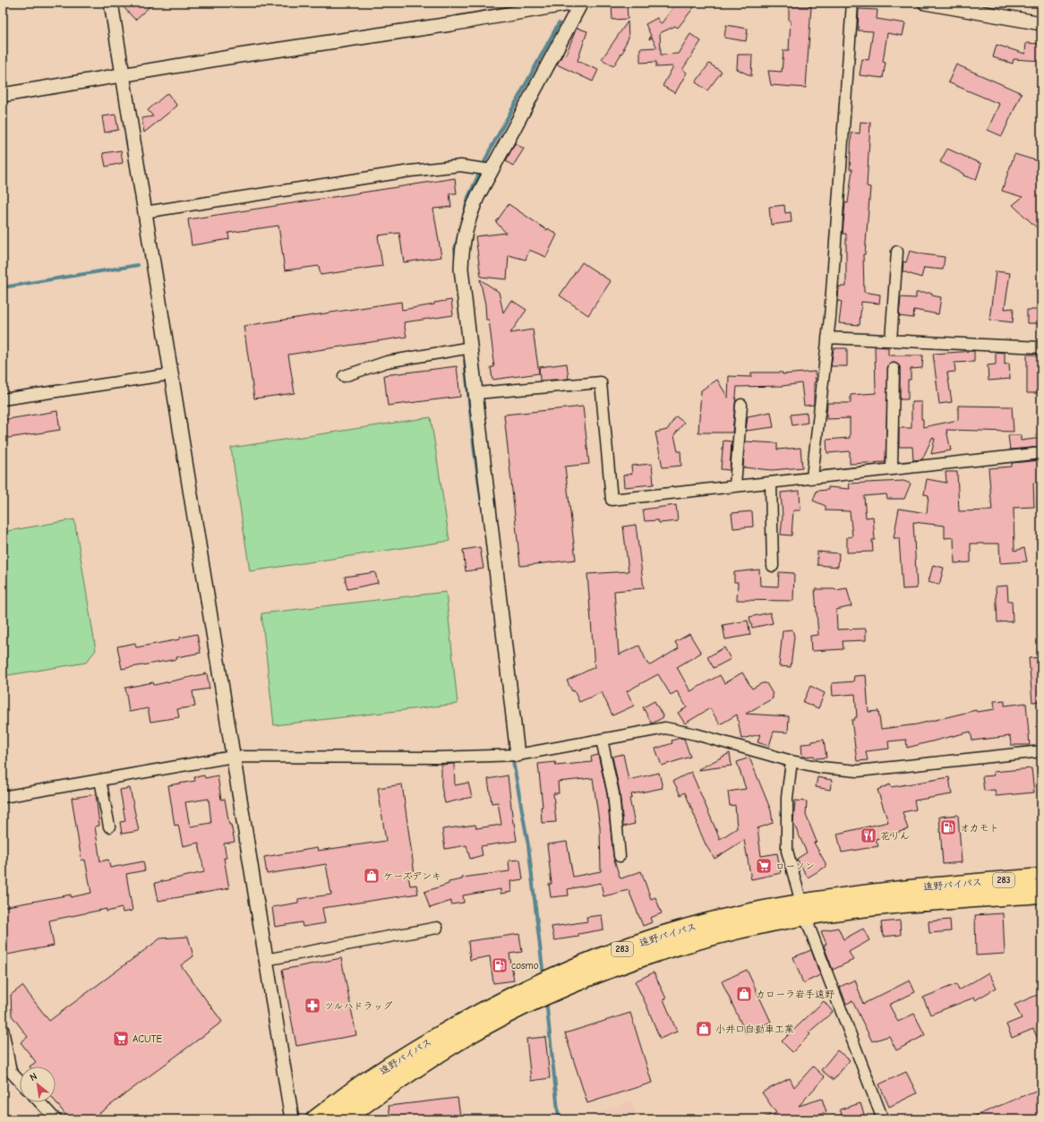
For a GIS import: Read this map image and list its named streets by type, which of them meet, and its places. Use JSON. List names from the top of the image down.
{
  "streets": {
    "highway": ["283", "遠野バイパス"]
  },
  "places": {
    "fuel station": ["オカモト", "cosmo"],
    "restaurant": ["花りん"],
    "supermarket": ["ローソン", "ACUTE"],
    "shop": ["ケーズデンキ", "カローラ岩手遠野", "小井口自動車工業"],
    "pharmacy": ["ツルハドラッグ"]
  },
  "north": "top left"
}
